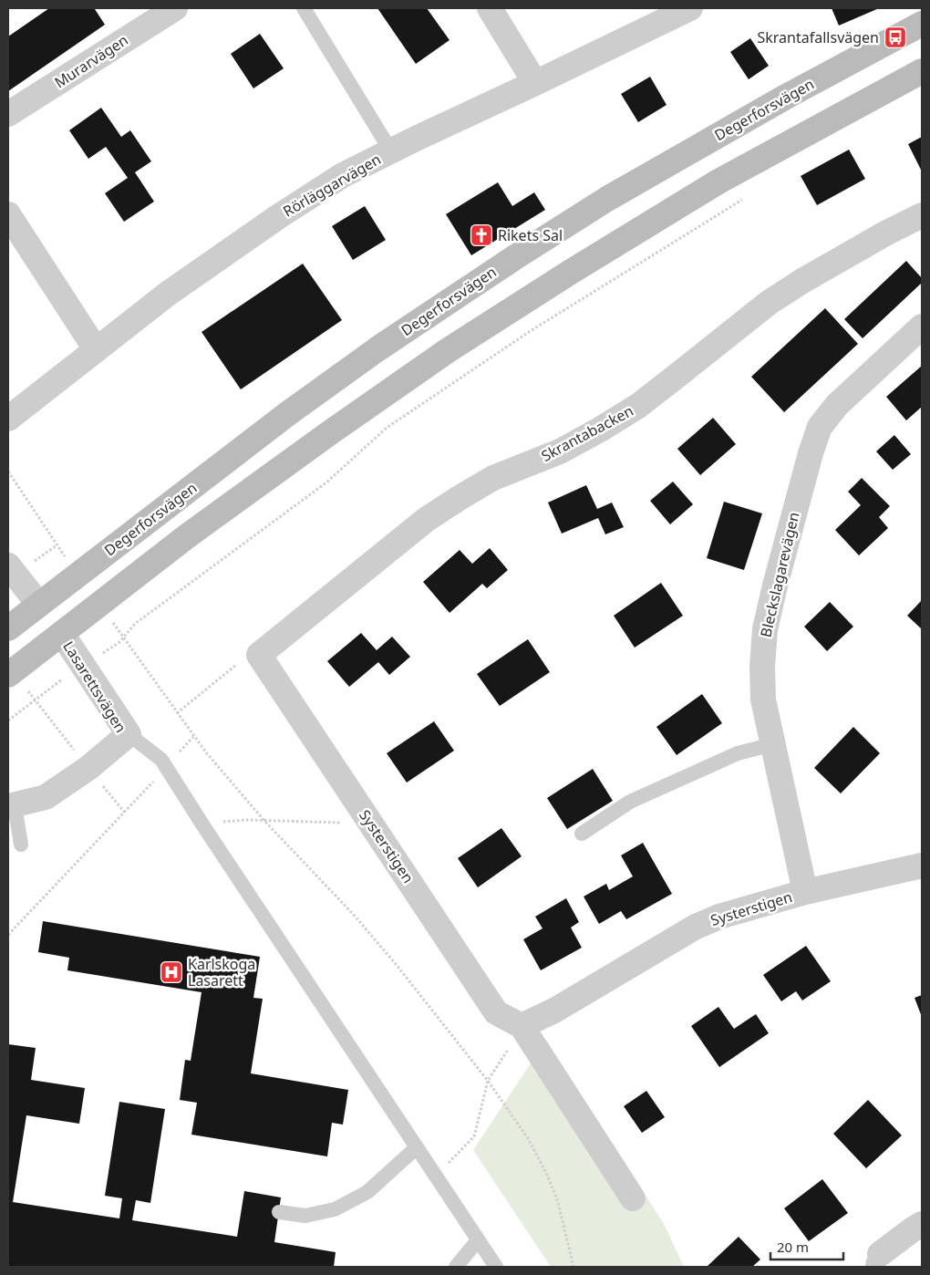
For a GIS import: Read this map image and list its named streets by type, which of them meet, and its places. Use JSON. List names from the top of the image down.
{
  "streets": {
    "main road": ["Degerforsvägen"],
    "street": [
      "Murarvägen",
      "Rörläggarvägen",
      "Skrantabacken",
      "Bleckslagarevägen",
      "Lasarettsvägen",
      "Systerstigen"
    ]
  },
  "crossings": [
    ["Skrantabacken", "Systerstigen"],
    ["Bleckslagarevägen", "Systerstigen"]
  ],
  "places": {
    "bus stop": ["Skrantafallsvägen"],
    "church": ["Rikets Sal"],
    "hospital": ["Karlskoga Lasarett"]
  },
  "scale_bar": "20 m"
}
